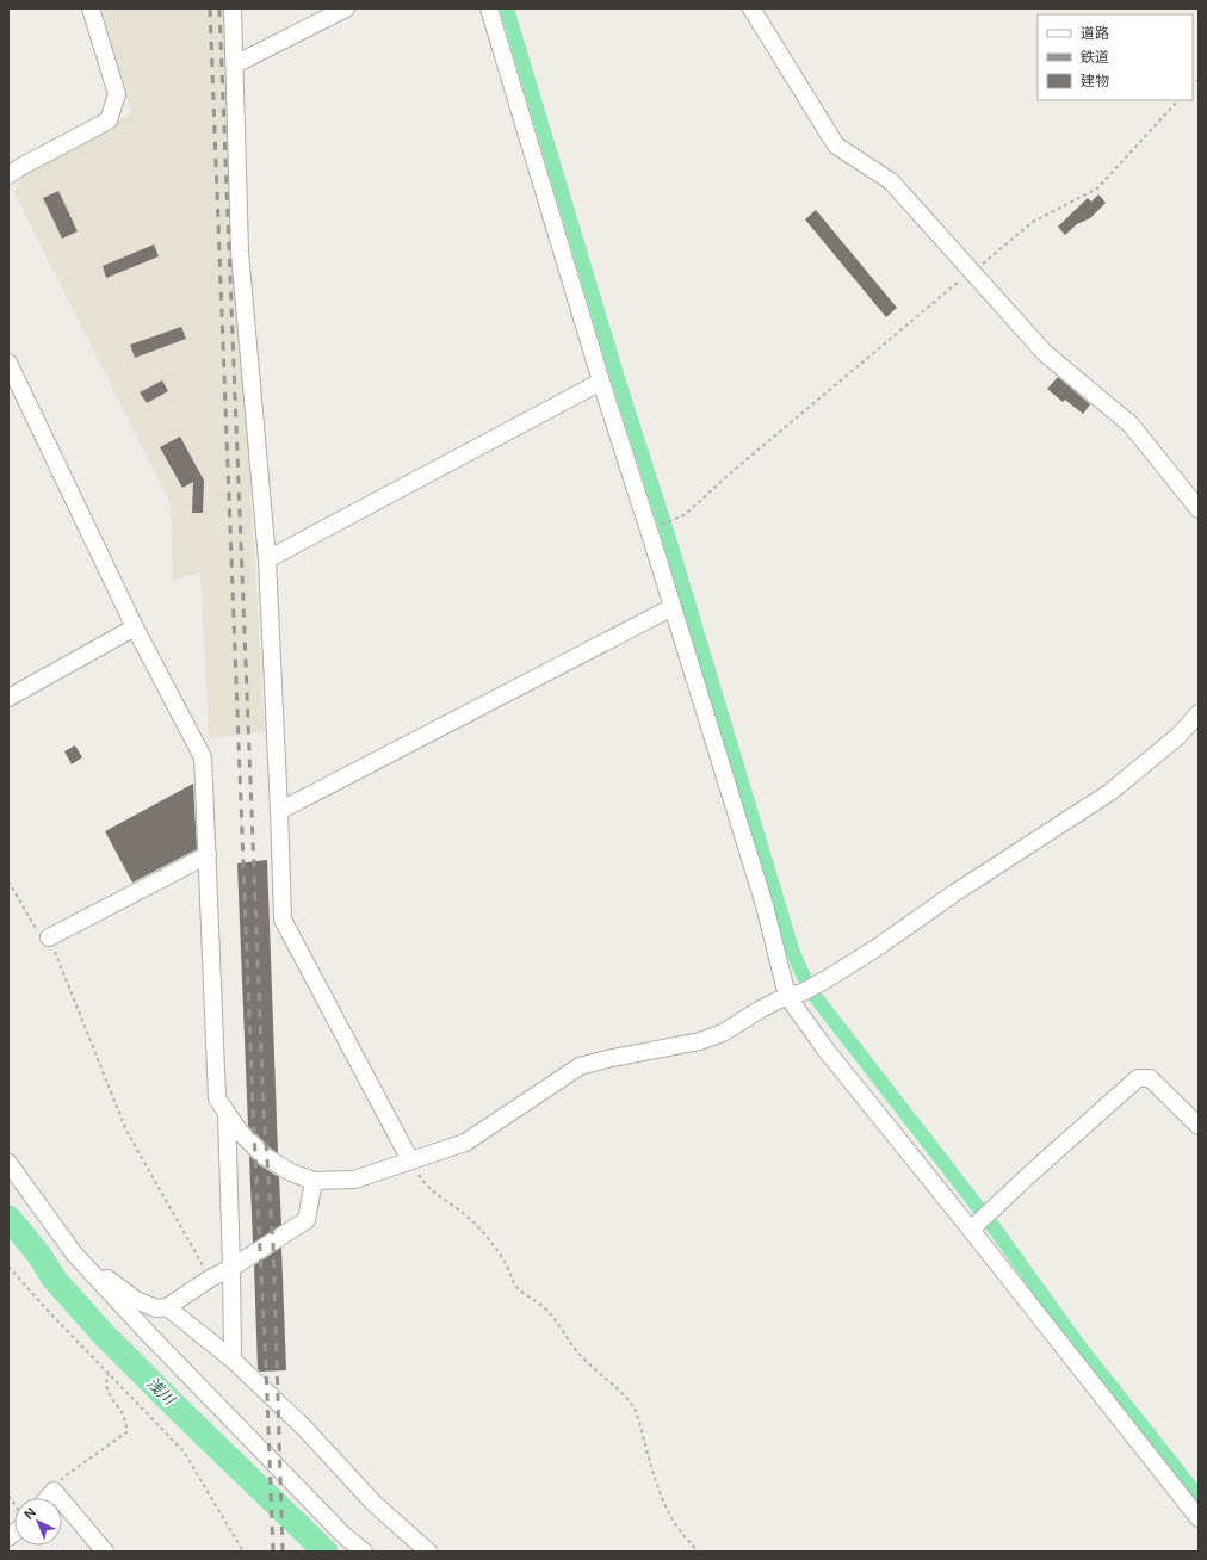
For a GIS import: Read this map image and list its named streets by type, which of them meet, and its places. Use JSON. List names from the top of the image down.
{
  "water": ["浅川"],
  "legend": ["道路", "鉄道", "建物"],
  "north": "top left"
}
